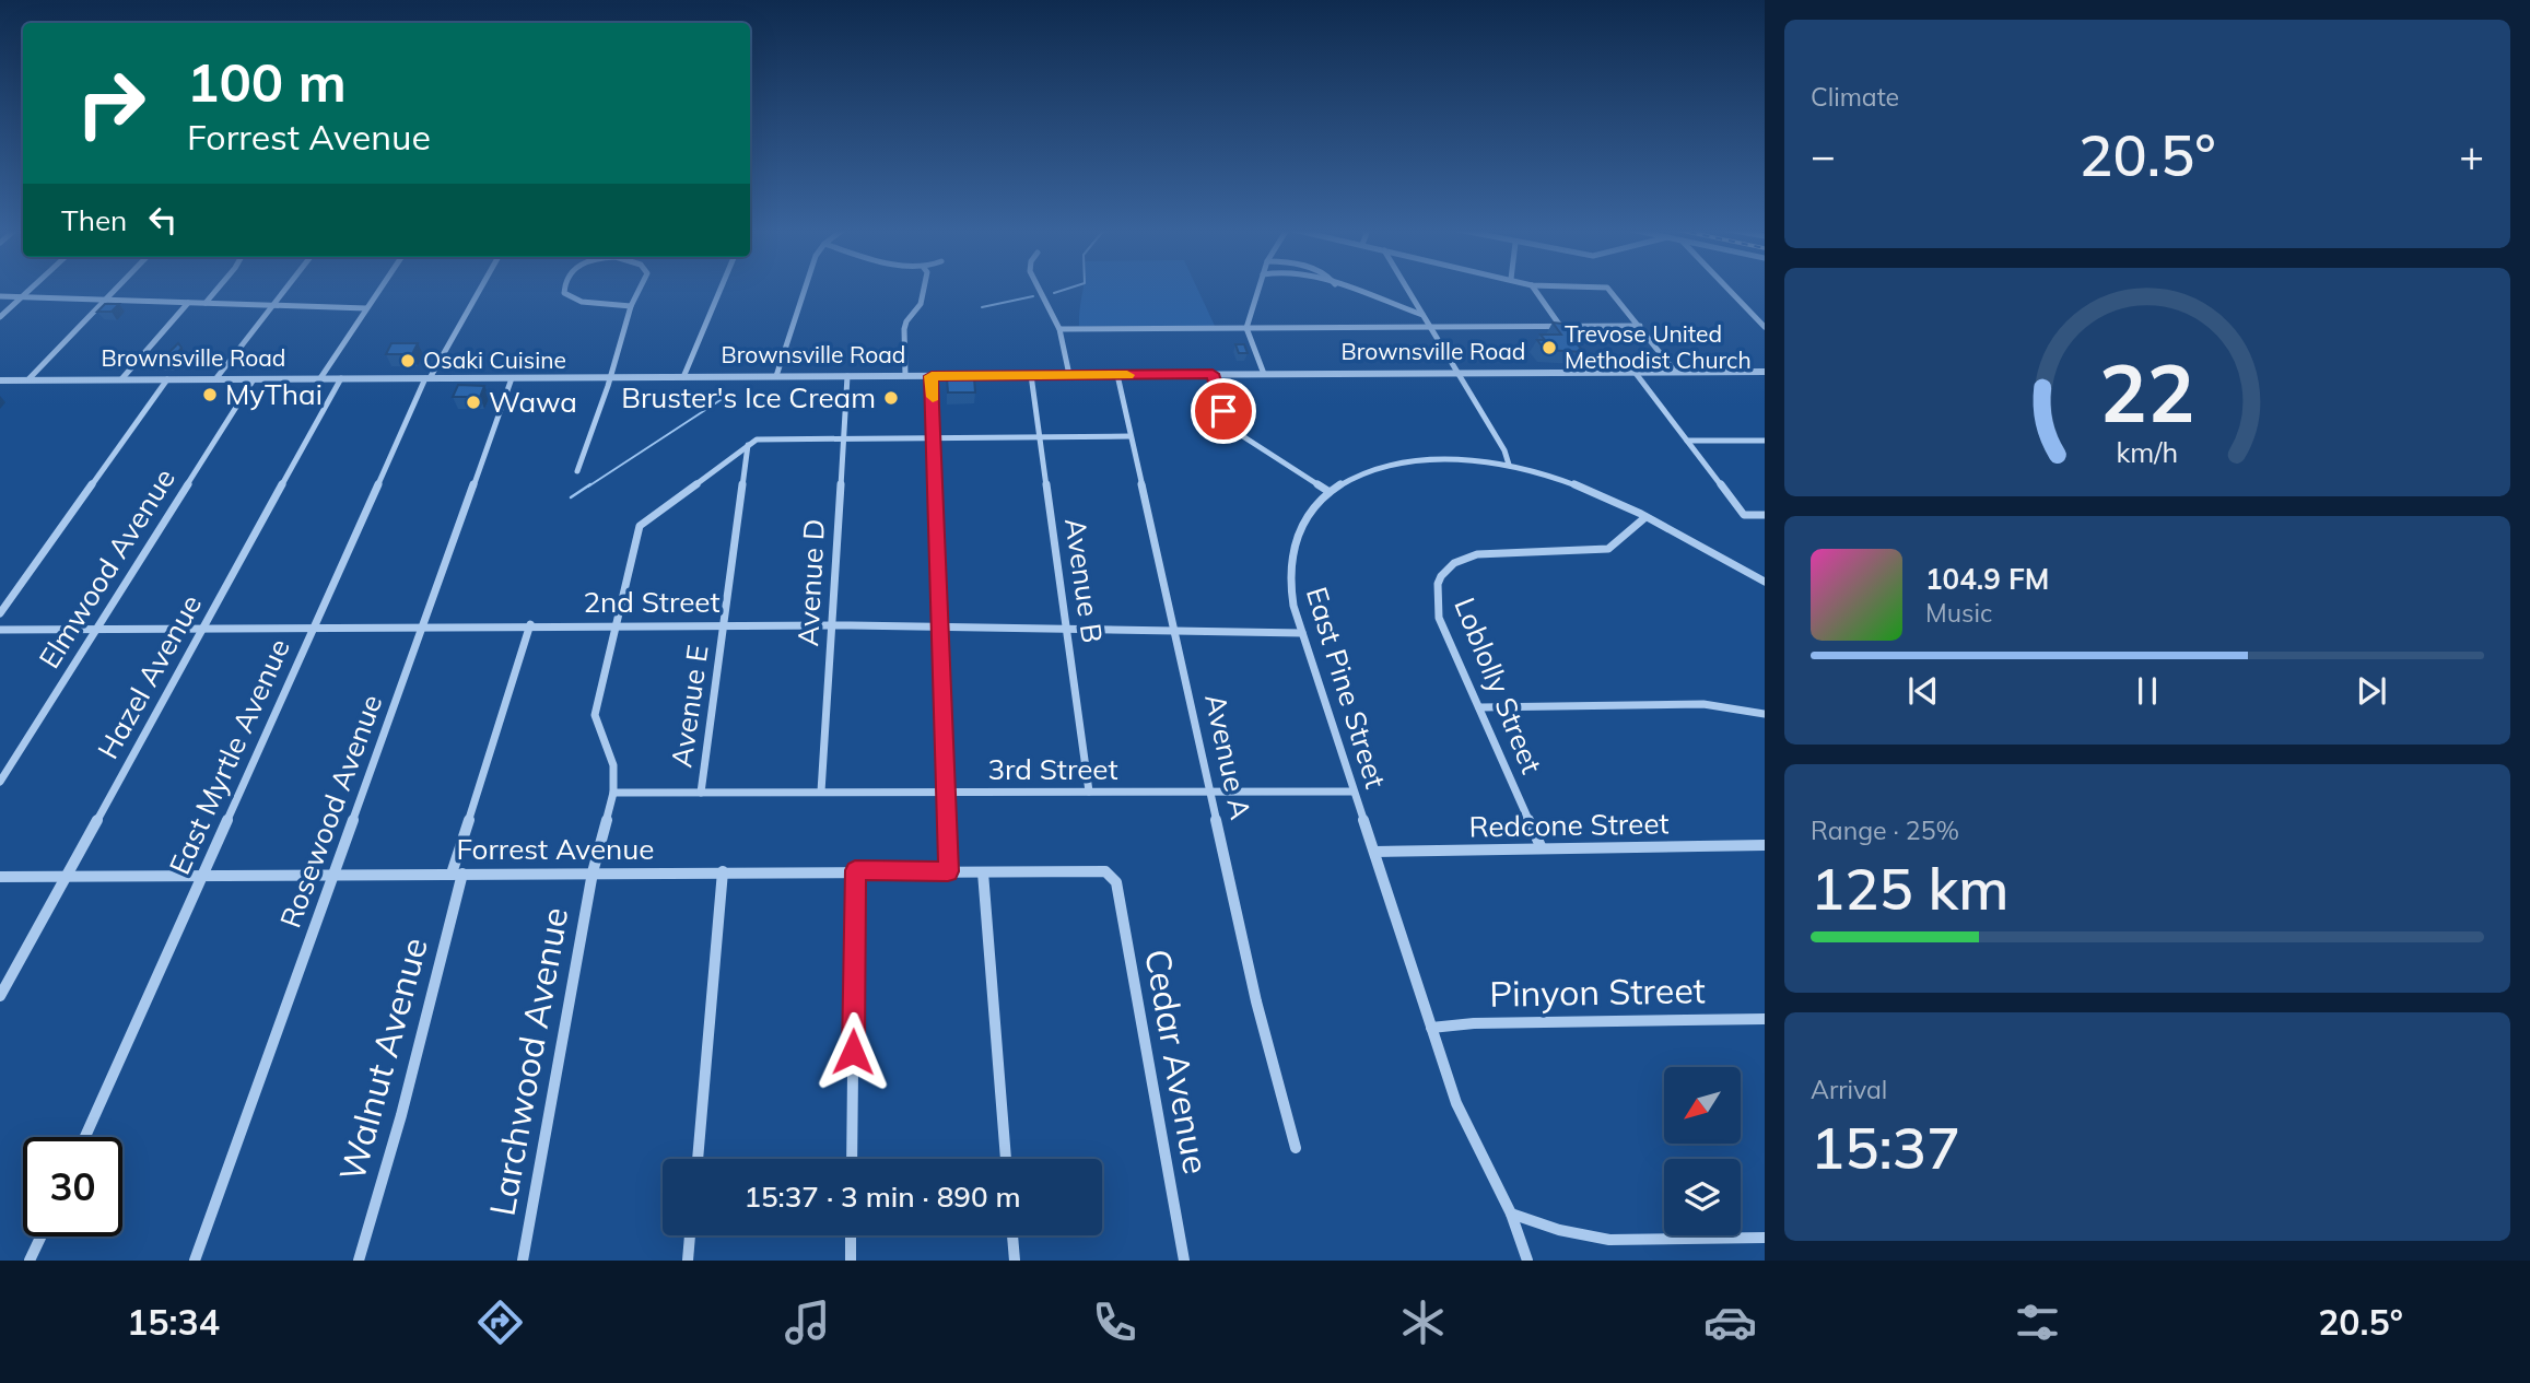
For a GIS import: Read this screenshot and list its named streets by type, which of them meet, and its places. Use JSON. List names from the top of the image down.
{
  "streets": {
    "street": [
      "Brownsville Road",
      "Elmwood Avenue",
      "Avenue B",
      "Avenue D",
      "2nd Street",
      "Hazel Avenue",
      "Loblolly Street",
      "East Pine Street",
      "Avenue E",
      "East Myrtle Avenue",
      "Avenue A",
      "3rd Street",
      "Rosewood Avenue",
      "Redcone Street",
      "Forrest Avenue",
      "Pinyon Street",
      "Walnut Avenue",
      "Larchwood Avenue",
      "Cedar Avenue"
    ]
  },
  "crossings": [
    ["Brownsville Road", "Elmwood Avenue"],
    ["Brownsville Road", "Avenue B"],
    ["Brownsville Road", "Avenue D"],
    ["Brownsville Road", "Hazel Avenue"],
    ["Brownsville Road", "East Myrtle Avenue"],
    ["Brownsville Road", "Avenue A"],
    ["Brownsville Road", "Rosewood Avenue"],
    ["Elmwood Avenue", "2nd Street"],
    ["Avenue B", "2nd Street"],
    ["Avenue B", "3rd Street"],
    ["Avenue D", "2nd Street"],
    ["Avenue D", "3rd Street"],
    ["2nd Street", "Hazel Avenue"],
    ["2nd Street", "East Pine Street"],
    ["2nd Street", "Avenue E"],
    ["2nd Street", "East Myrtle Avenue"],
    ["2nd Street", "Avenue A"],
    ["2nd Street", "Rosewood Avenue"],
    ["2nd Street", "Walnut Avenue"],
    ["Hazel Avenue", "Forrest Avenue"],
    ["Loblolly Street", "East Pine Street"],
    ["Loblolly Street", "Redcone Street"],
    ["East Pine Street", "3rd Street"],
    ["East Pine Street", "Redcone Street"],
    ["East Pine Street", "Pinyon Street"],
    ["Avenue E", "3rd Street"],
    ["East Myrtle Avenue", "Forrest Avenue"],
    ["Avenue A", "3rd Street"],
    ["3rd Street", "Larchwood Avenue"],
    ["Rosewood Avenue", "Forrest Avenue"],
    ["Forrest Avenue", "Walnut Avenue"],
    ["Forrest Avenue", "Larchwood Avenue"],
    ["Forrest Avenue", "Cedar Avenue"]
  ],
  "places": [
    "Trevose United Methodist Church",
    "Osaki Cuisine",
    "MyThai",
    "Bruster's Ice Cream",
    "Wawa"
  ],
  "north": "bottom left",
  "page": {
    "tile": [
      "Climate",
      ["Range · 25%", "125 km"],
      ["Arrival", "15:37"]
    ],
    "turn": ["100 m", "Forrest Avenue"],
    "heat": ["−", "20.5°", "+"],
    "then": "Then",
    "song": ["104.9 FM", "Music"],
    "limit": "30",
    "trip": "15:37 · 3 min · 890 m",
    "tabs": ["15:34", "20.5°"],
    "gauge": ["22", "km/h"]
  }
}
